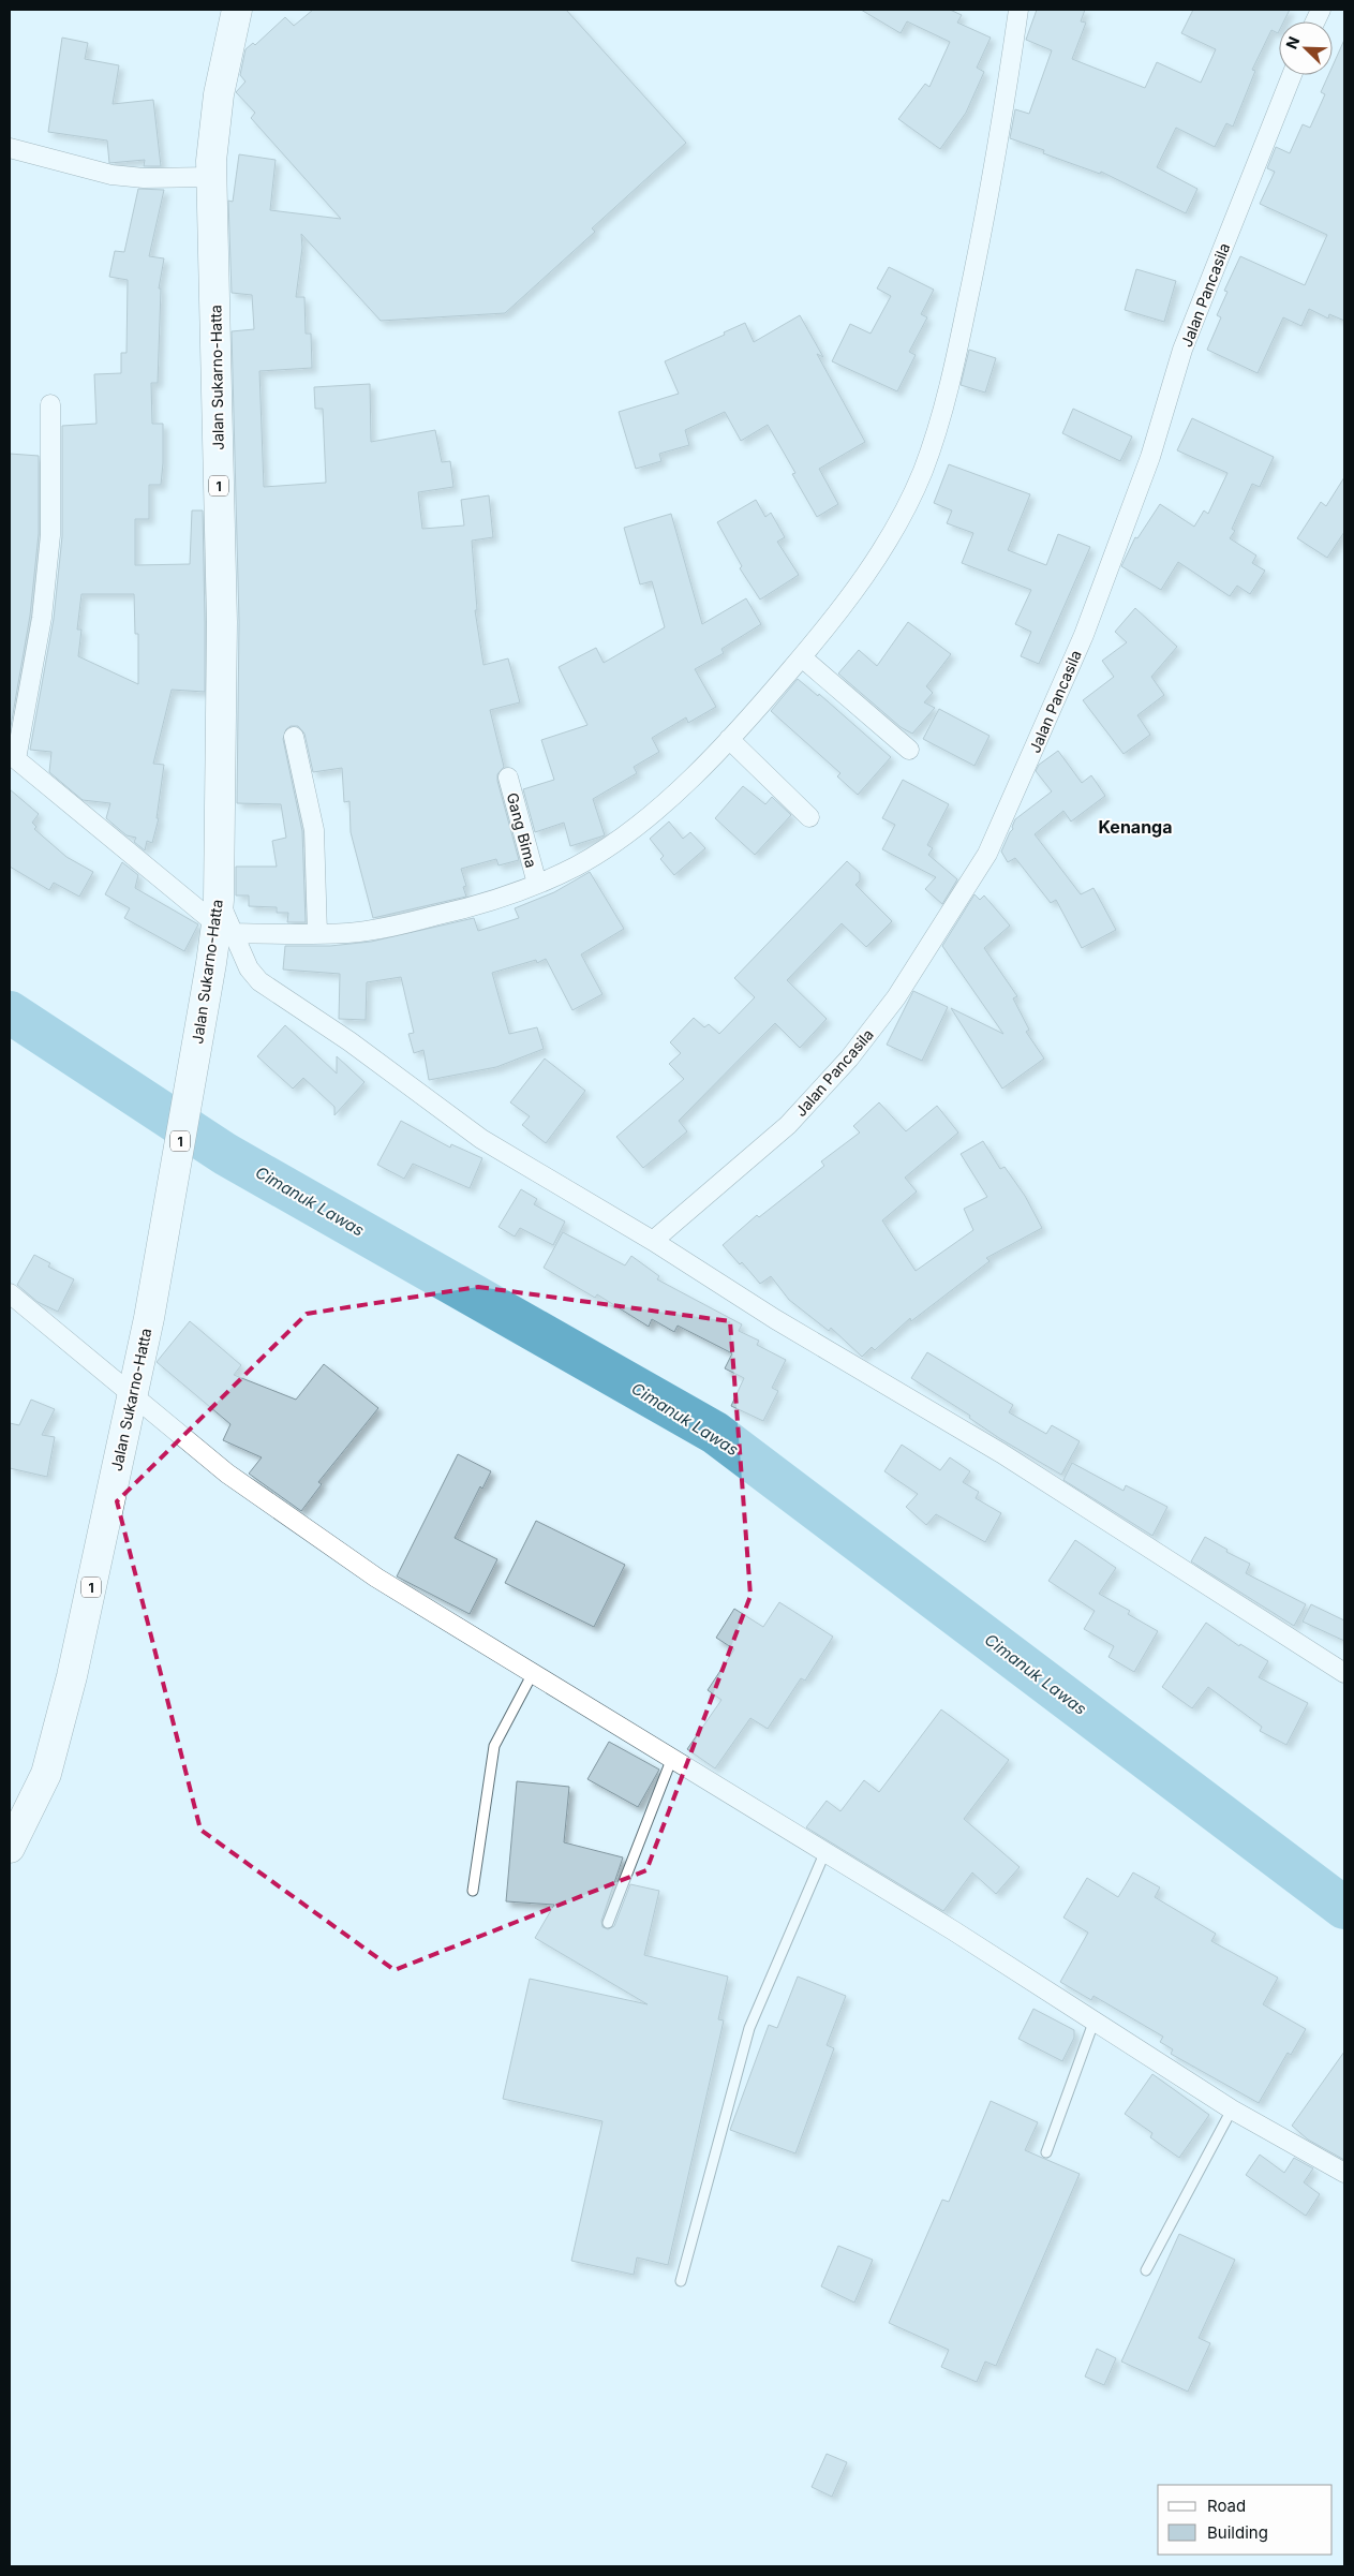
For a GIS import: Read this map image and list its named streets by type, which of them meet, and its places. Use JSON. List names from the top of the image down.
{
  "streets": {
    "highway": ["Jalan Sukarno-Hatta", "1"],
    "street": ["Jalan Pancasila", "Gang Bima"]
  },
  "districts": ["Kenanga"],
  "water": ["Cimanuk Lawas"],
  "legend": ["Road", "Building"],
  "north": "top left"
}
